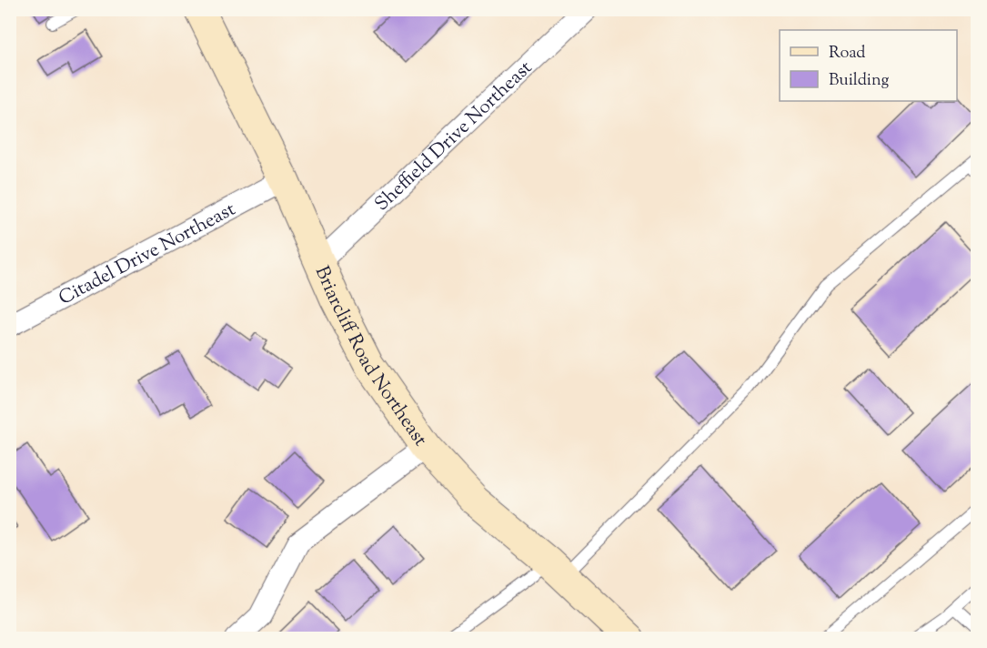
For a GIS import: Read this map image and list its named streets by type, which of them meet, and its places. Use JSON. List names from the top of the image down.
{
  "streets": {
    "main road": ["Briarcliff Road Northeast"],
    "street": ["Sheffield Drive Northeast", "Citadel Drive Northeast"]
  },
  "crossings": [
    ["Sheffield Drive Northeast", "Briarcliff Road Northeast"],
    ["Citadel Drive Northeast", "Briarcliff Road Northeast"]
  ],
  "legend": ["Road", "Building"]
}
